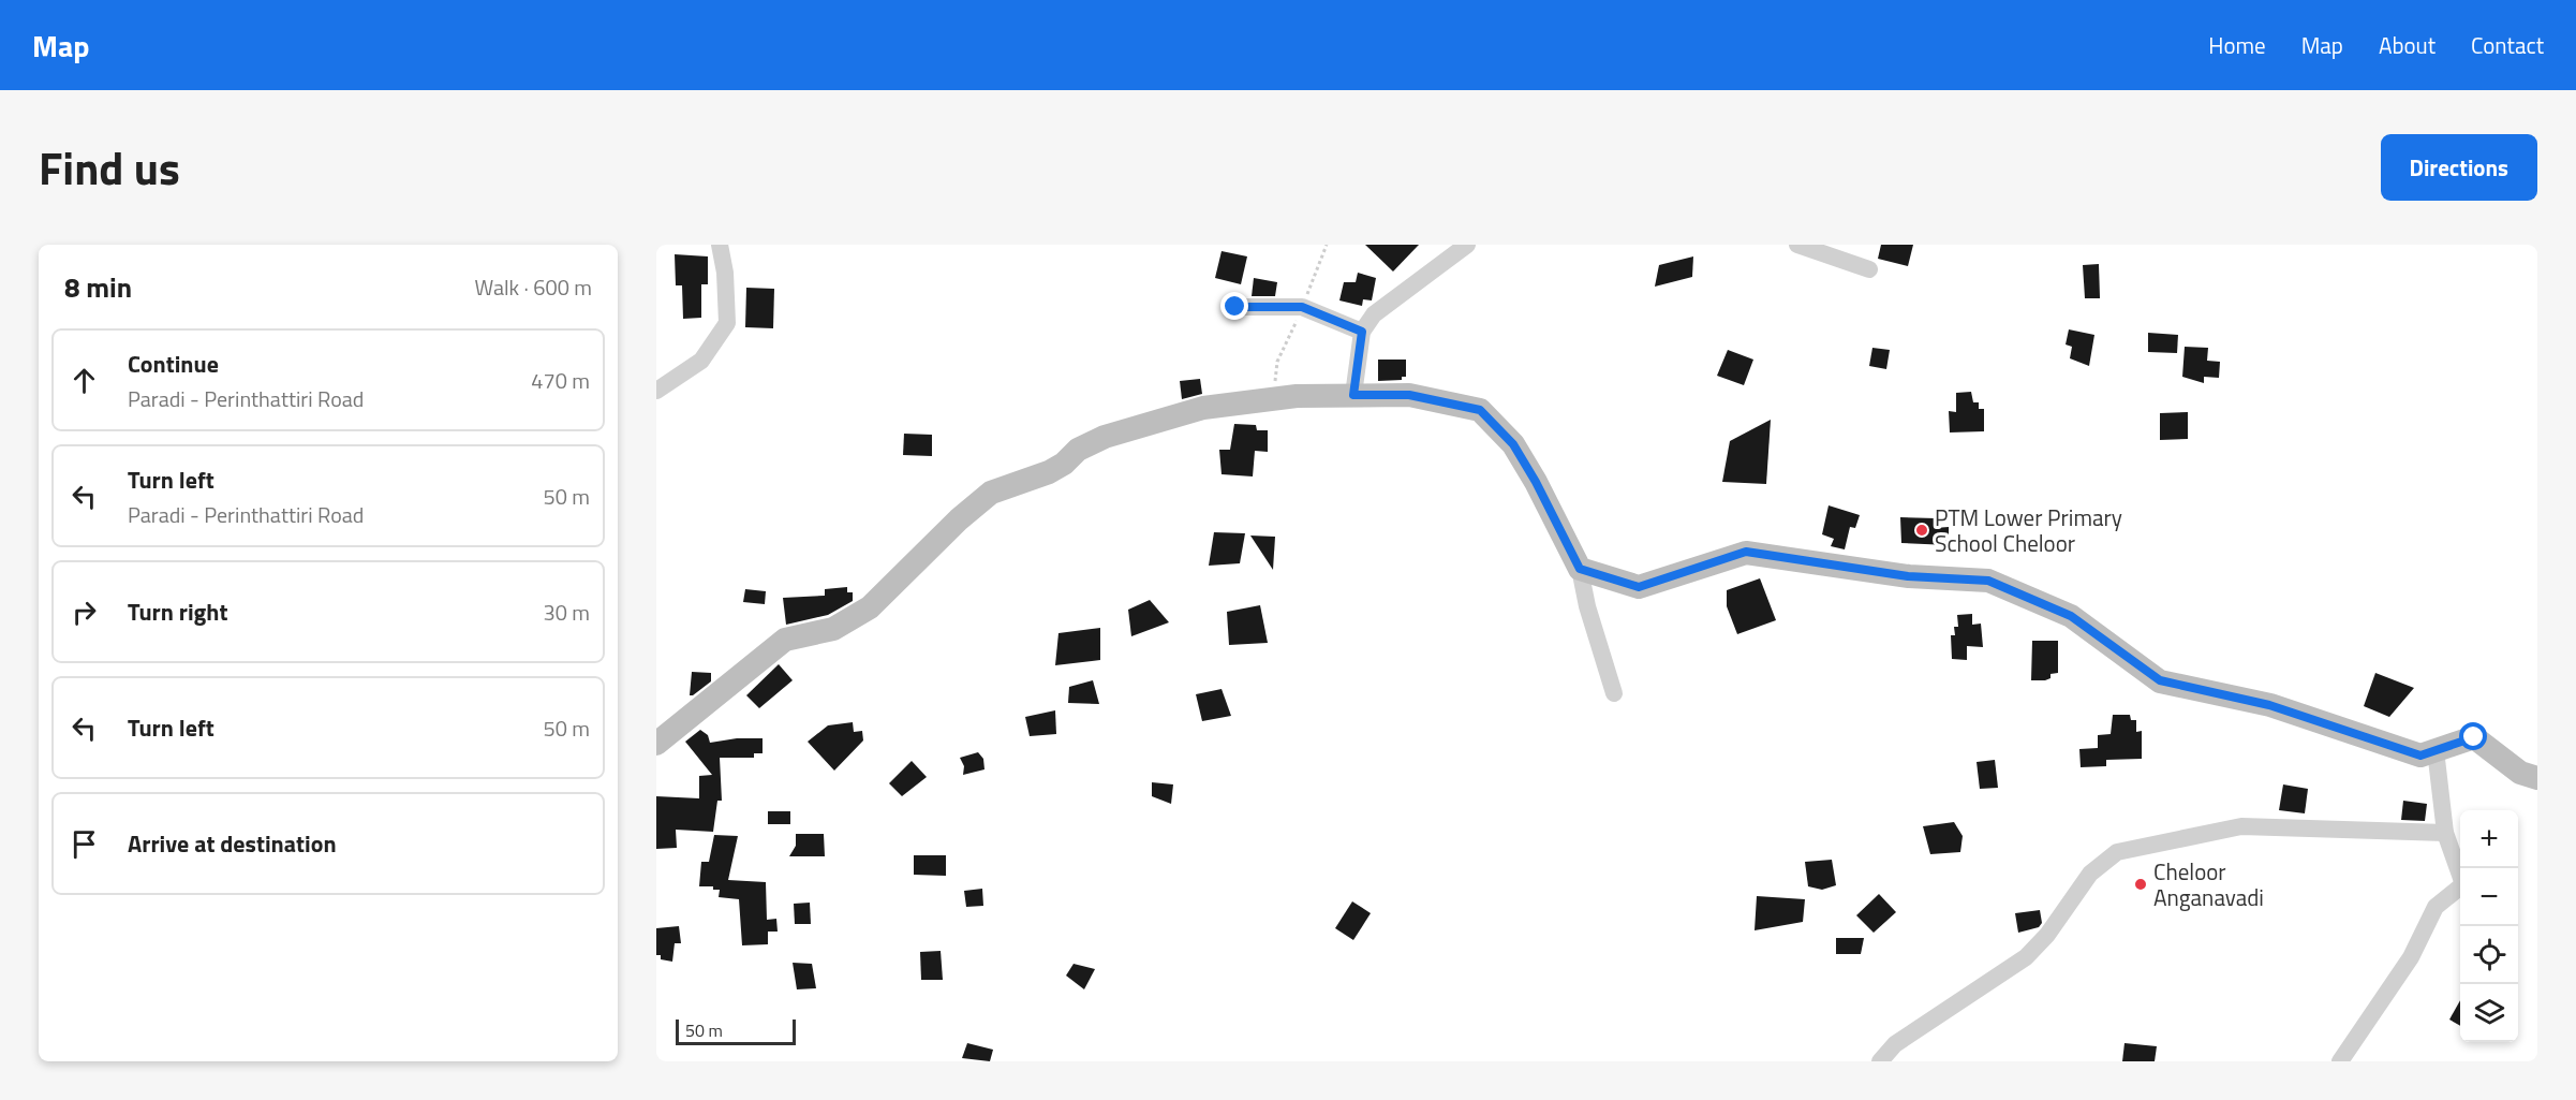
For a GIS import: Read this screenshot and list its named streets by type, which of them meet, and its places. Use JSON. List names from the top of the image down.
{
  "places": ["PTM Lower Primary School Cheloor", "Cheloor Anganavadi"],
  "scale_bar": "50 m",
  "page": {
    "header": "Map",
    "nav": [
      "Home",
      "Map",
      "About",
      "Contact"
    ],
    "title": "Find us",
    "buttons": "Directions",
    "heading": ["8 min", "Walk · 600 m"],
    "list": [
      ["Continue", "Paradi - Perinthattiri Road", "470 m"],
      ["Turn left", "Paradi - Perinthattiri Road", "50 m"],
      ["Turn right", "30 m"],
      ["Turn left", "50 m"],
      "Arrive at destination"
    ],
    "map_buttons": ["+", "−"],
    "scale": "50 m"
  }
}
